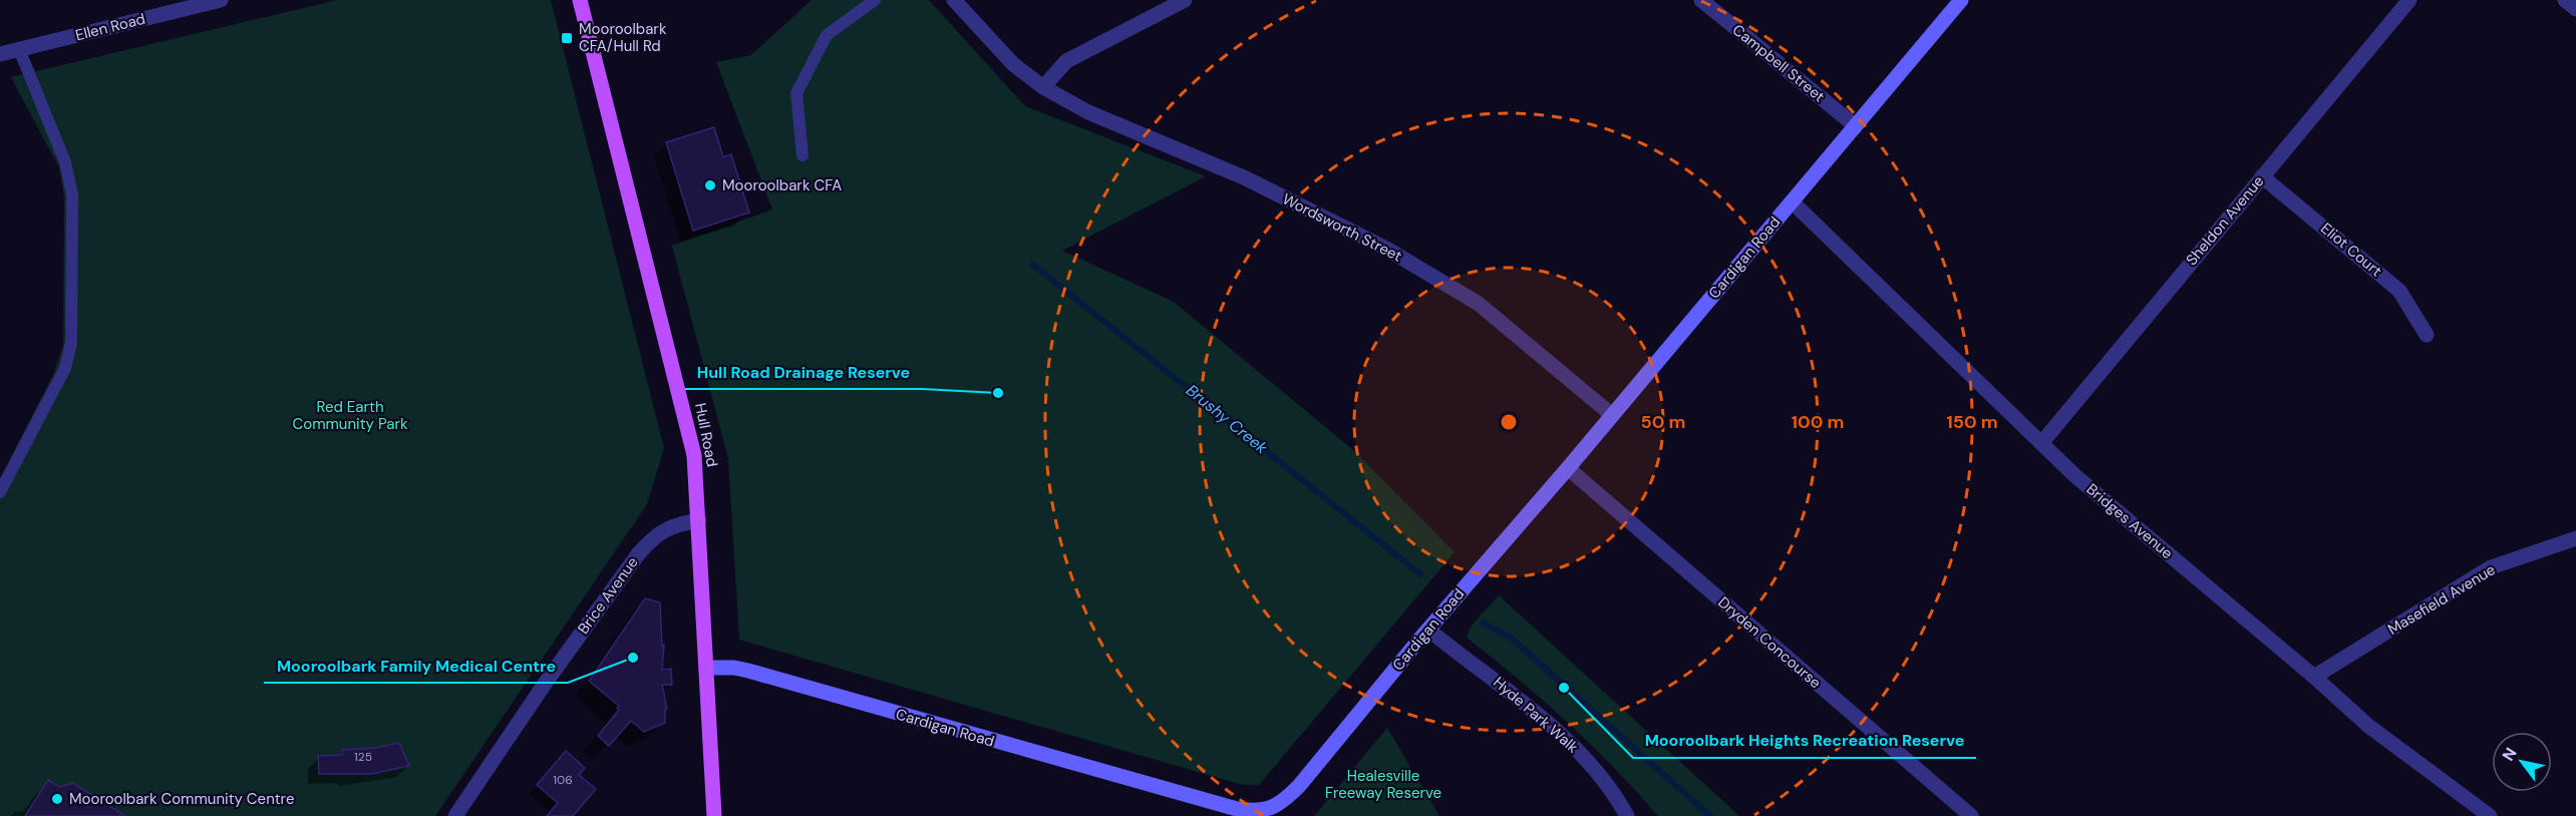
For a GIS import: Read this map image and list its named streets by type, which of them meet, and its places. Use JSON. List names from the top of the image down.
{
  "streets": {
    "main road": ["Hull Road"],
    "street": [
      "Ellen Road",
      "Campbell Street",
      "Sheldon Avenue",
      "Wordsworth Street",
      "Eliot Court",
      "Cardigan Road",
      "Bridges Avenue",
      "Brice Avenue",
      "Masefield Avenue",
      "Dryden Concourse",
      "Hyde Park Walk"
    ]
  },
  "crossings": [
    ["Campbell Street", "Cardigan Road"],
    ["Sheldon Avenue", "Eliot Court"],
    ["Sheldon Avenue", "Bridges Avenue"],
    ["Wordsworth Street", "Cardigan Road"],
    ["Cardigan Road", "Hull Road"],
    ["Cardigan Road", "Bridges Avenue"],
    ["Cardigan Road", "Dryden Concourse"],
    ["Cardigan Road", "Hyde Park Walk"],
    ["Hull Road", "Brice Avenue"],
    ["Bridges Avenue", "Masefield Avenue"]
  ],
  "water": ["Brushy Creek"],
  "parks": ["Red Earth Community Park", "Healesville Freeway Reserve"],
  "places": {
    "transit": ["Mooroolbark CFA/Hull Rd"],
    "other": [
      "Mooroolbark CFA",
      "Hull Road Drainage Reserve",
      "Mooroolbark Family Medical Centre",
      "Mooroolbark Heights Recreation Reserve",
      "Mooroolbark Community Centre"
    ]
  },
  "house_numbers": ["125", "106"],
  "north": "top left",
  "rings": ["50 m", "100 m", "150 m"]
}
